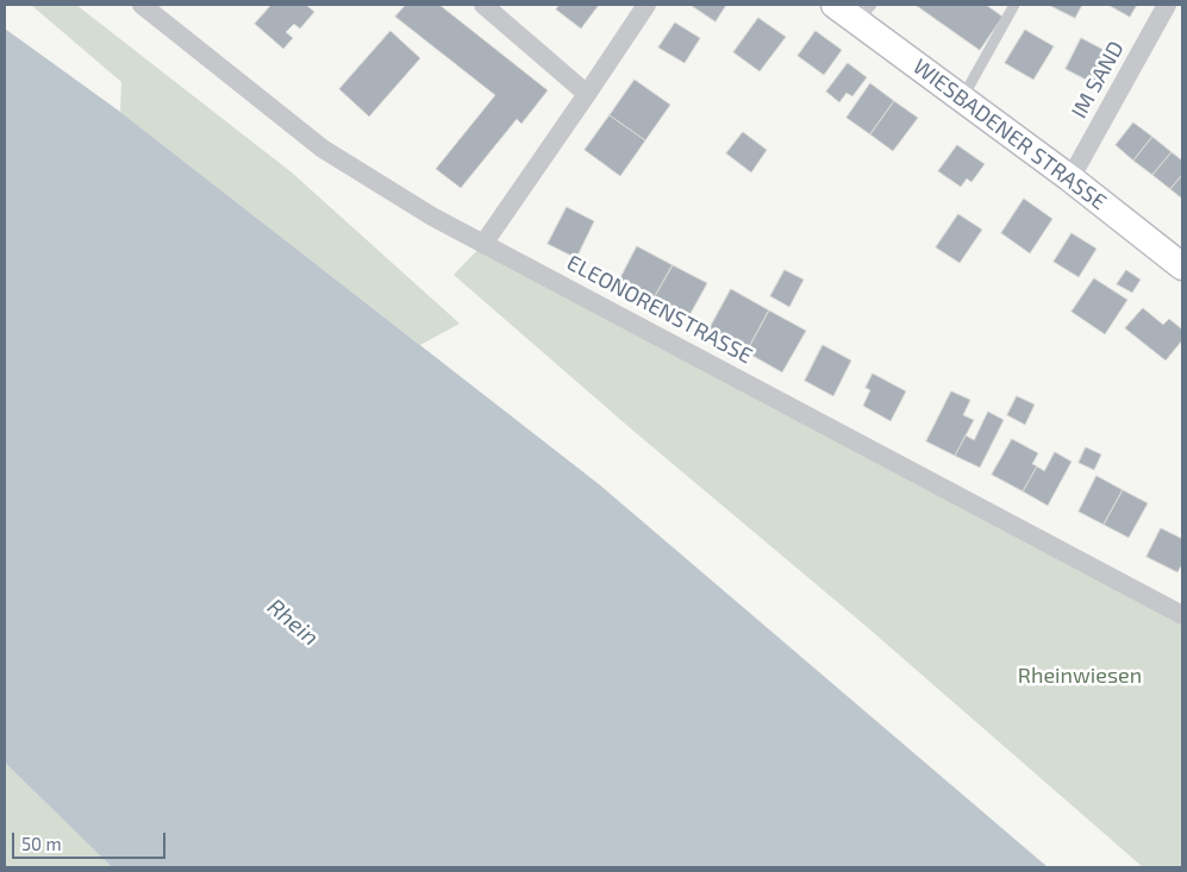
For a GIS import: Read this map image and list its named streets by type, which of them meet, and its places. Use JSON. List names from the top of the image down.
{
  "streets": {
    "main road": ["WIESBADENER STRASSE"],
    "street": ["IM SAND", "ELEONORENSTRASSE"]
  },
  "crossings": [
    ["IM SAND", "WIESBADENER STRASSE"]
  ],
  "water": ["Rhein"],
  "parks": ["Rheinwiesen"],
  "scale_bar": "50 m"
}
